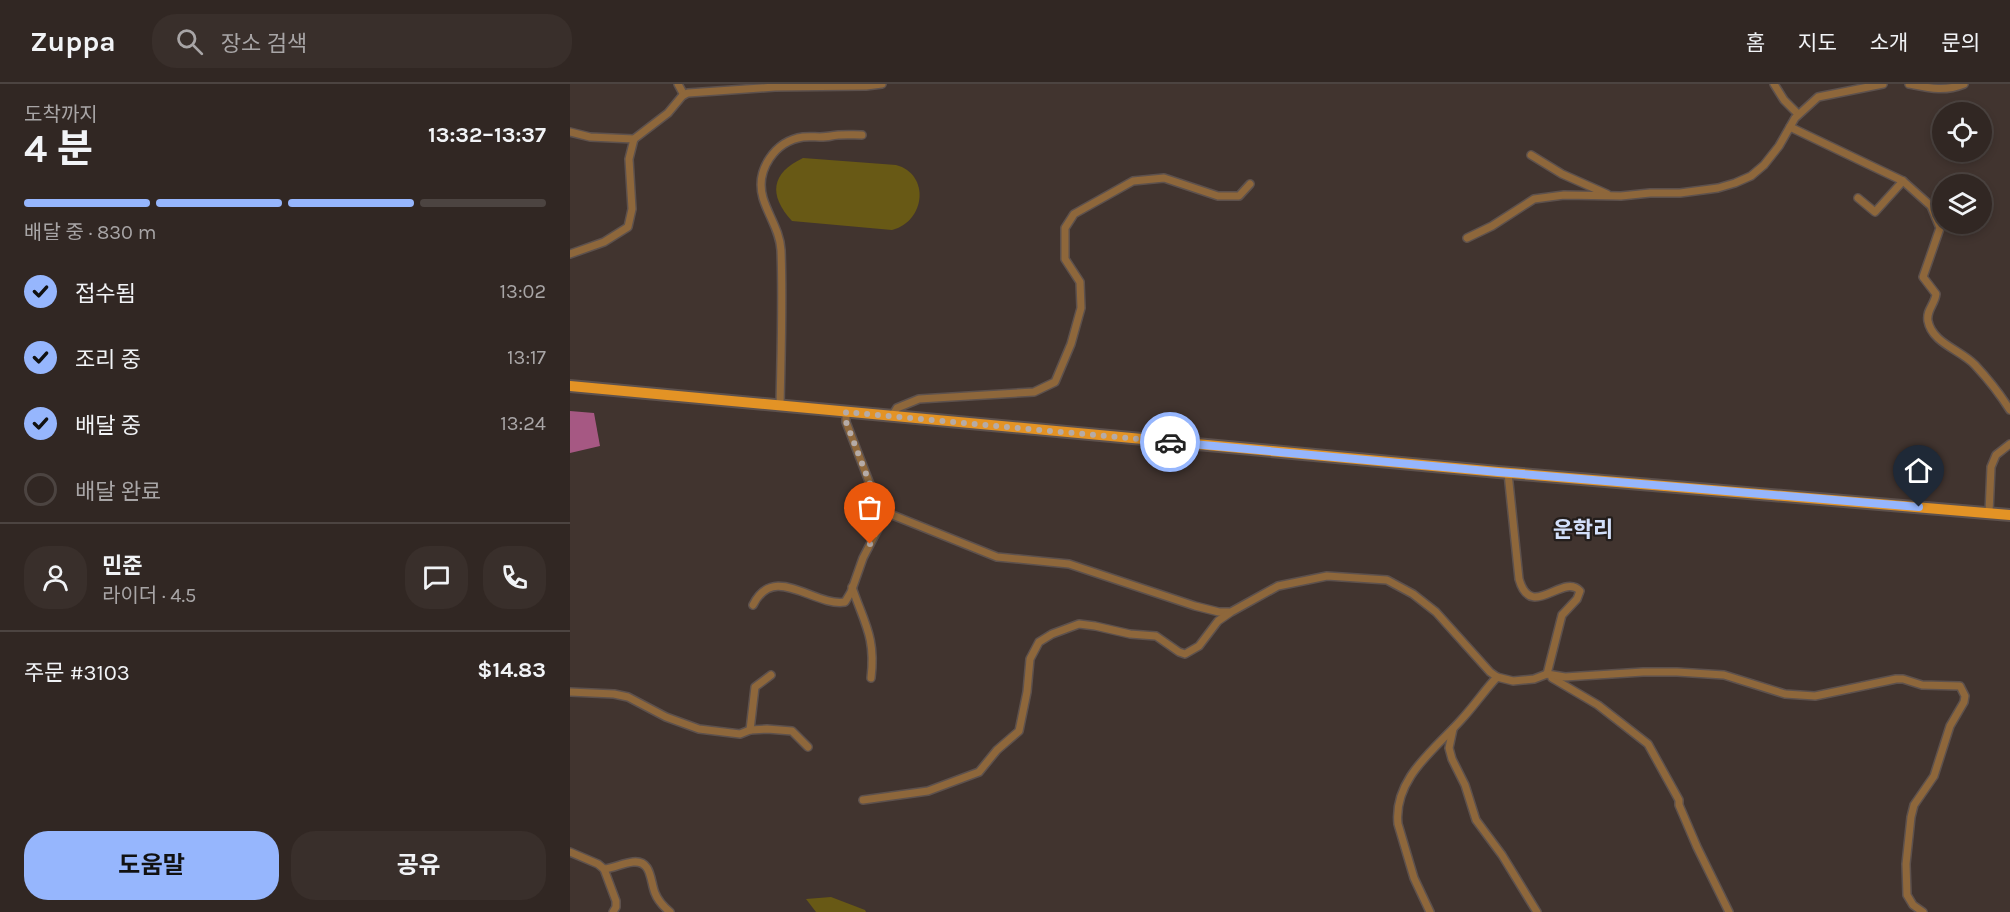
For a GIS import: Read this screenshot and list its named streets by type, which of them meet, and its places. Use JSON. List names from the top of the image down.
{
  "districts": ["운학리"],
  "page": {
    "header": "Zuppa",
    "search": "장소 검색",
    "nav": [
      "홈",
      "지도",
      "소개",
      "문의"
    ],
    "heading": ["4 분", "도착까지", "13:32–13:37"],
    "panel": [
      "민준",
      "라이더 · 4.5",
      "주문 #3103",
      "$14.83"
    ],
    "bar": "배달 중 · 830 m",
    "list": [
      ["접수됨", "13:02"],
      ["조리 중", "13:17"],
      ["배달 중", "13:24"],
      "배달 완료"
    ],
    "buttons": ["도움말", "공유"]
  }
}
